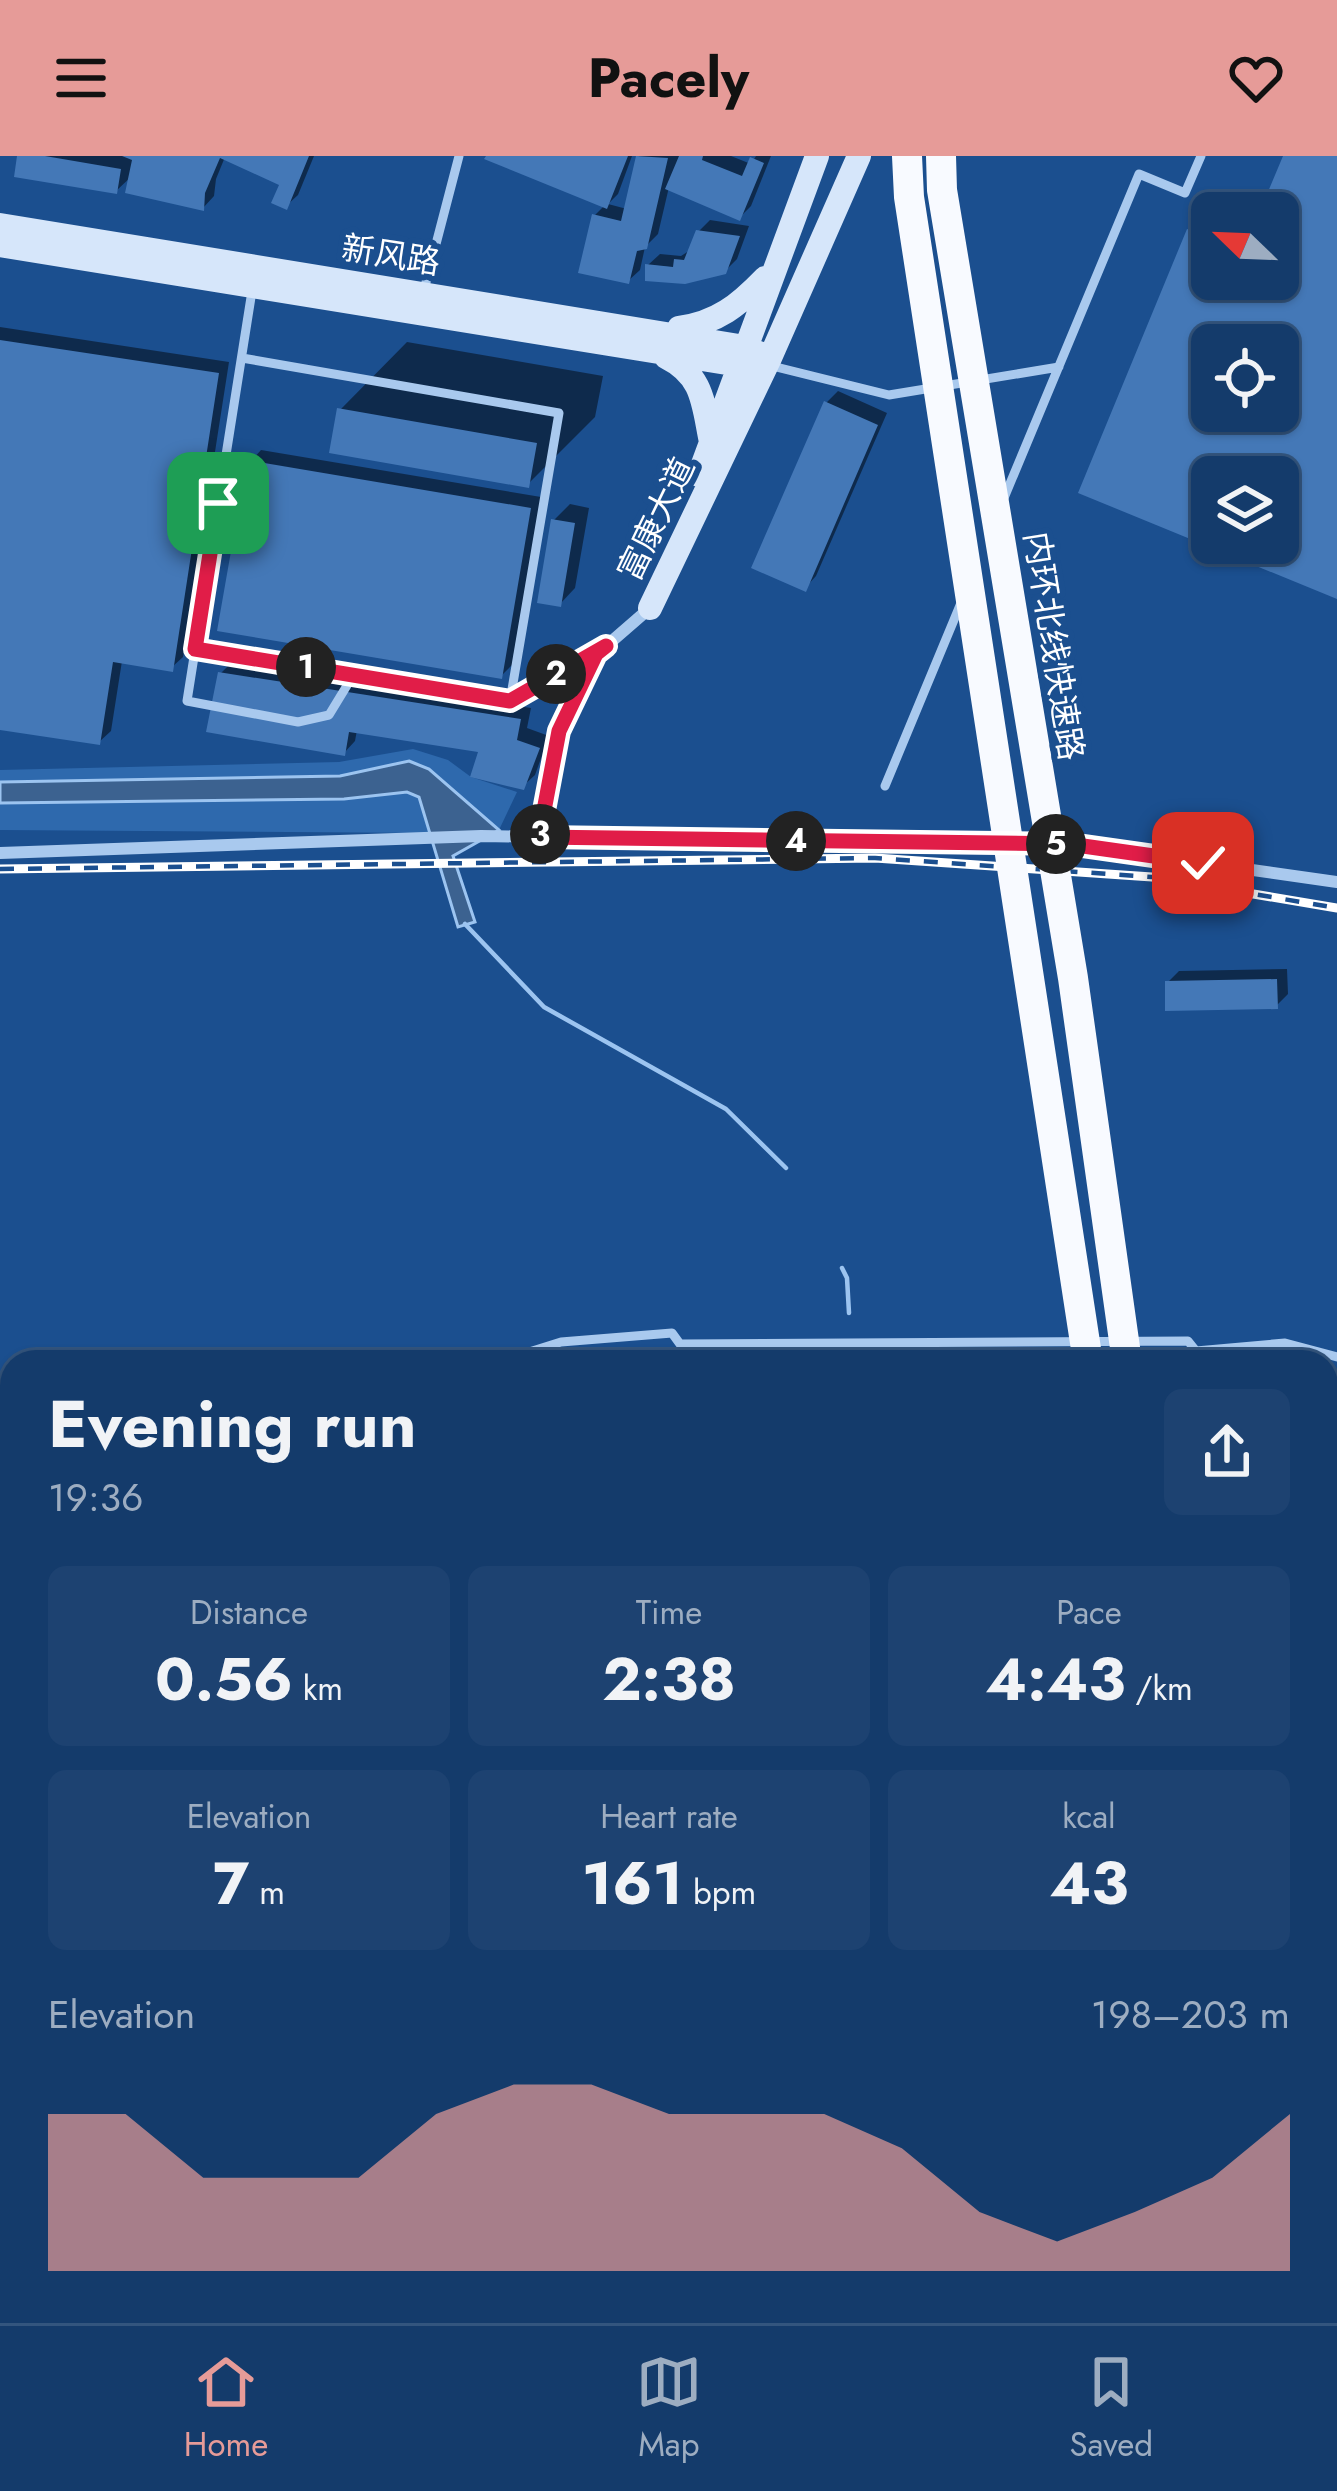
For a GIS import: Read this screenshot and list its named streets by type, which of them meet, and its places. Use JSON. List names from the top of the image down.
{
  "streets": {
    "highway": ["内环北线快速路"],
    "main road": ["新风路", "富康大道"]
  },
  "crossings": [
    ["新风路", "富康大道"]
  ],
  "north": "top left",
  "page": {
    "header": "Pacely",
    "pins": [
      "1",
      "2",
      "3",
      "4",
      "5"
    ],
    "heading": ["Evening run", "19:36"],
    "stats": [
      ["Distance", "0.56 km"],
      ["Time", "2:38"],
      ["Pace", "4:43 /km"],
      ["Elevation", "7 m"],
      ["Heart rate", "161 bpm"],
      ["kcal", "43"]
    ],
    "chart": ["Elevation", "198–203 m"],
    "tabs": ["Home", "Map", "Saved"]
  }
}
